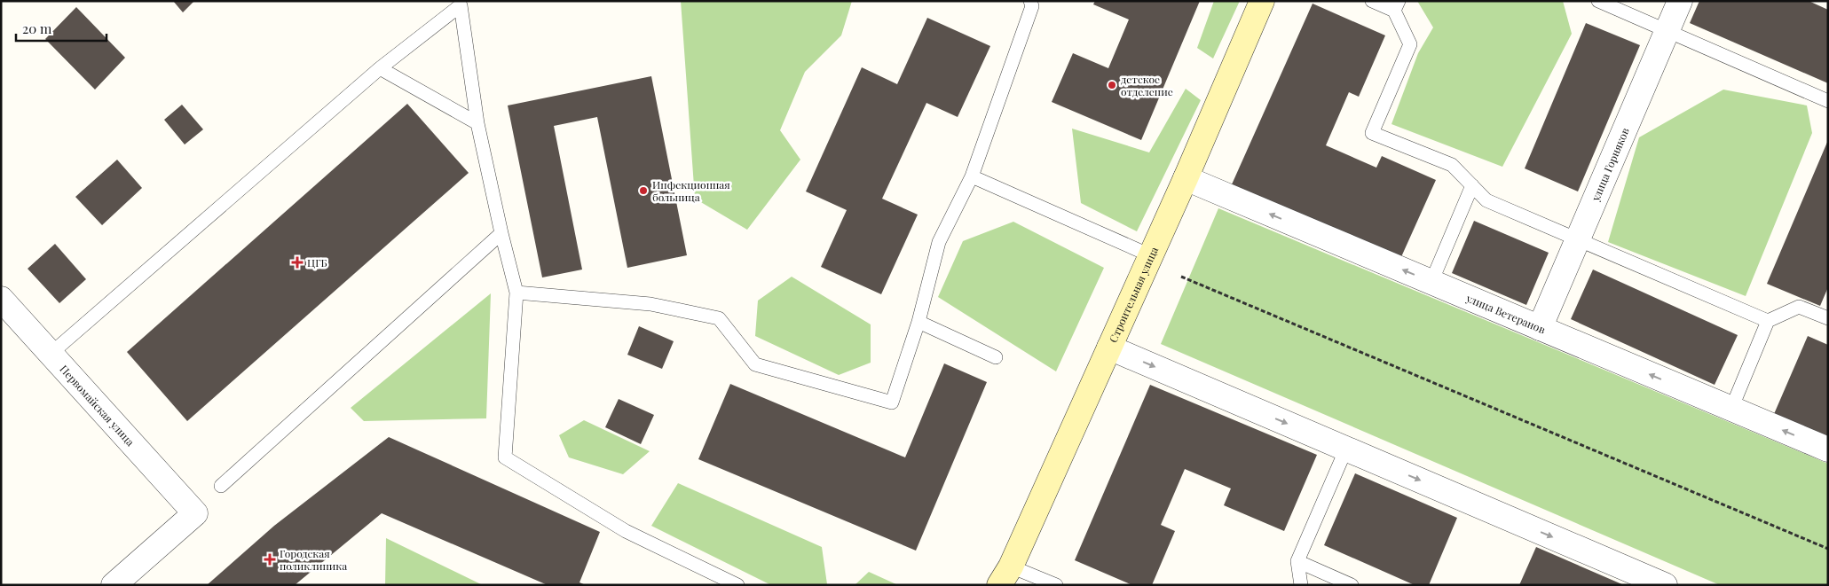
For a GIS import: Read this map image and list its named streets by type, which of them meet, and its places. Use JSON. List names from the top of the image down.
{
  "streets": {
    "street": [
      "улица Горняков",
      "Строительная улица",
      "улица Ветеранов",
      "Первомайская улица"
    ]
  },
  "crossings": [
    ["улица Горняков", "улица Ветеранов"],
    ["Строительная улица", "улица Ветеранов"]
  ],
  "places": {
    "other": ["детское отделение", "Инфекционная больница"],
    "health": ["ЦГБ", "Городская поликлиника"]
  },
  "scale_bar": "20 m"
}
